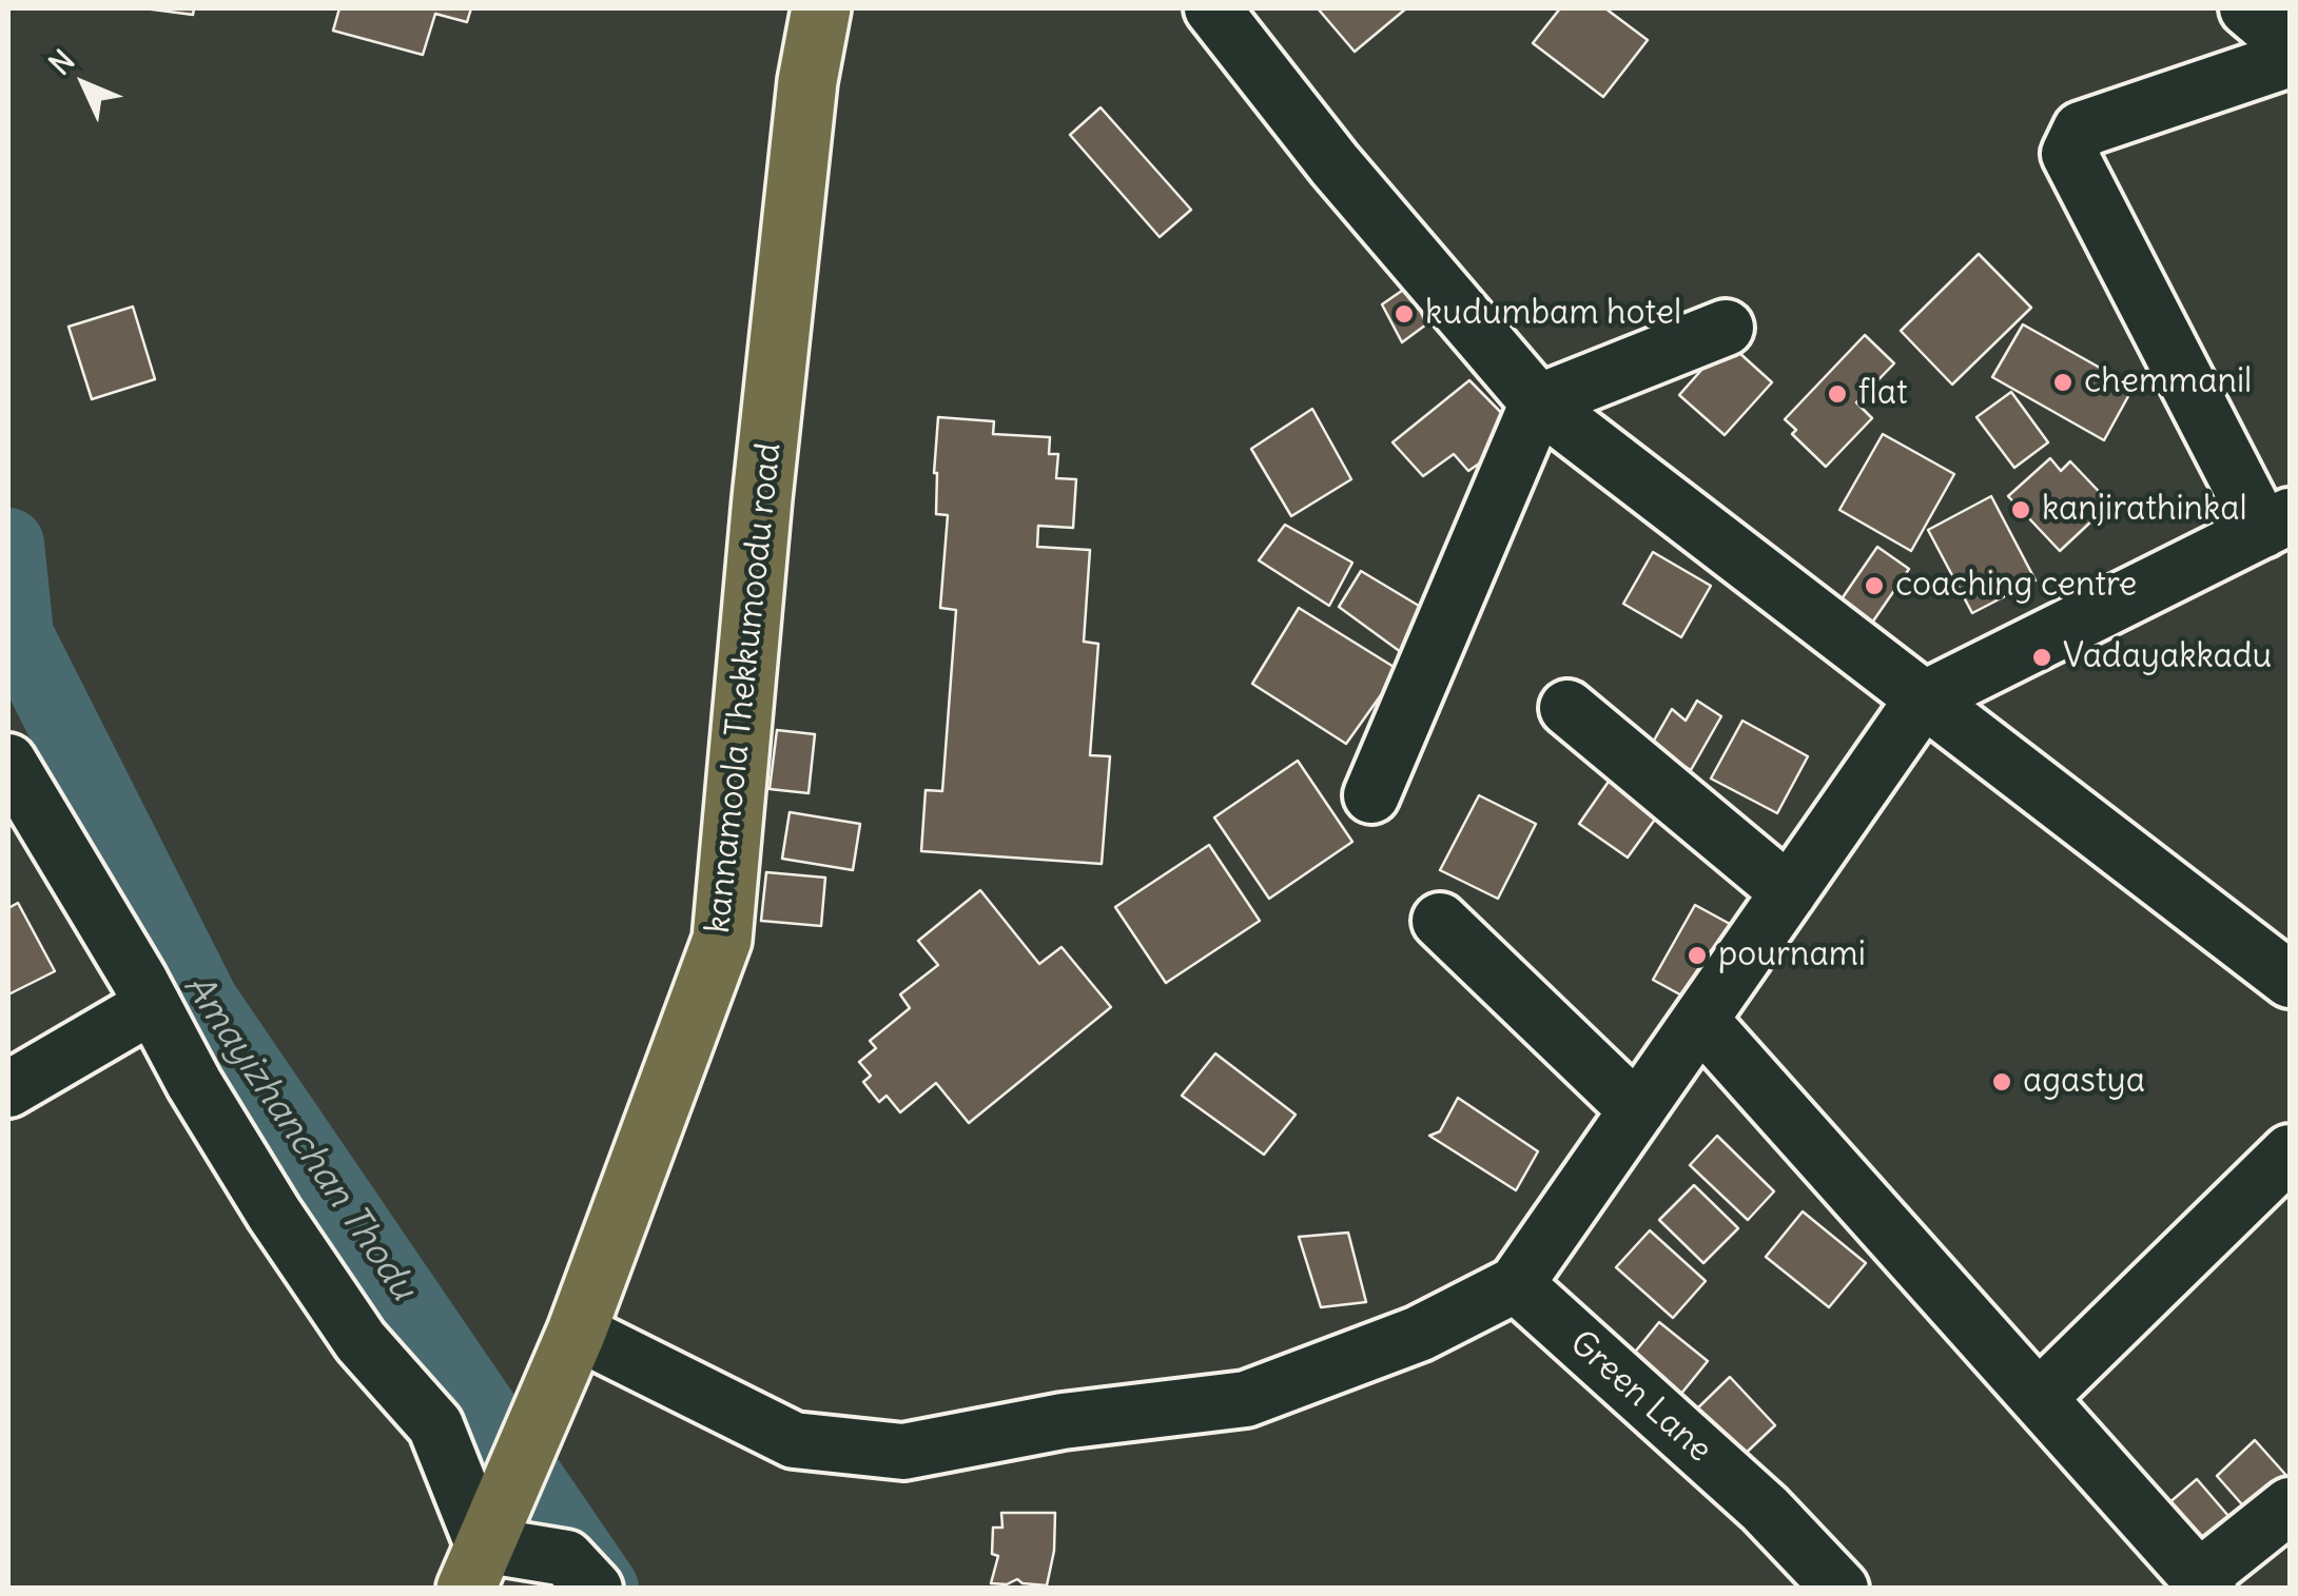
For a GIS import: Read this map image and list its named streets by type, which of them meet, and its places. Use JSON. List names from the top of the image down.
{
  "streets": {
    "main road": ["kannamoola Thekkumoodu road"],
    "street": ["Green Lane"]
  },
  "water": ["Amayizhanchan Thodu"],
  "places": [
    "kudumbam hotel",
    "chemmanil",
    "flat",
    "kanjirathinkal",
    "coaching centre",
    "Vadayakkadu",
    "pournami",
    "agastya"
  ],
  "north": "top left"
}
